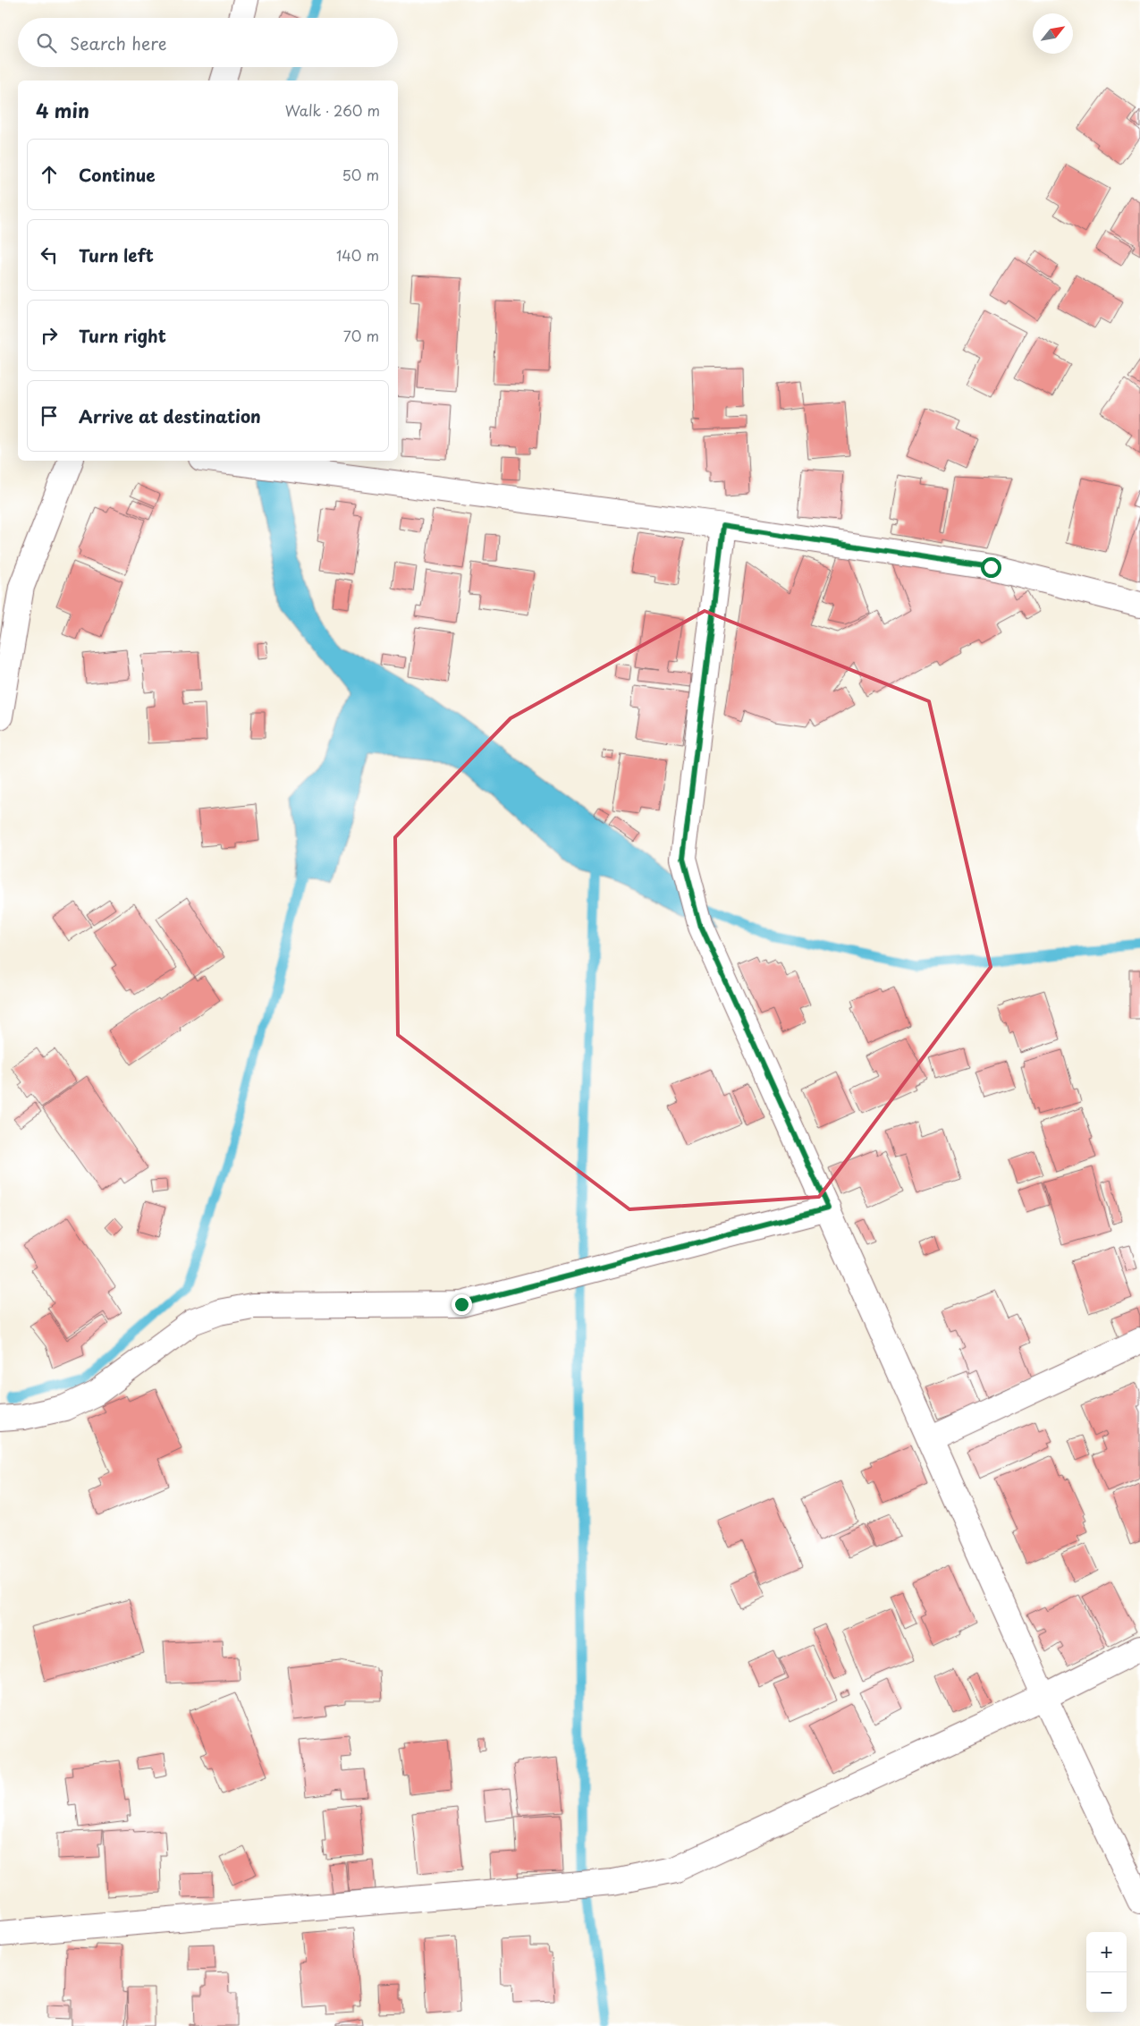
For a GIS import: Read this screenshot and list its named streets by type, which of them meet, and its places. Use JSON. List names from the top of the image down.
{
  "north": "top right",
  "page": {
    "search": "Search here",
    "heading": ["4 min", "Walk · 260 m"],
    "list": [
      ["Continue", "50 m"],
      ["Turn left", "140 m"],
      ["Turn right", "70 m"],
      "Arrive at destination"
    ],
    "map_buttons": ["+", "−"]
  }
}
